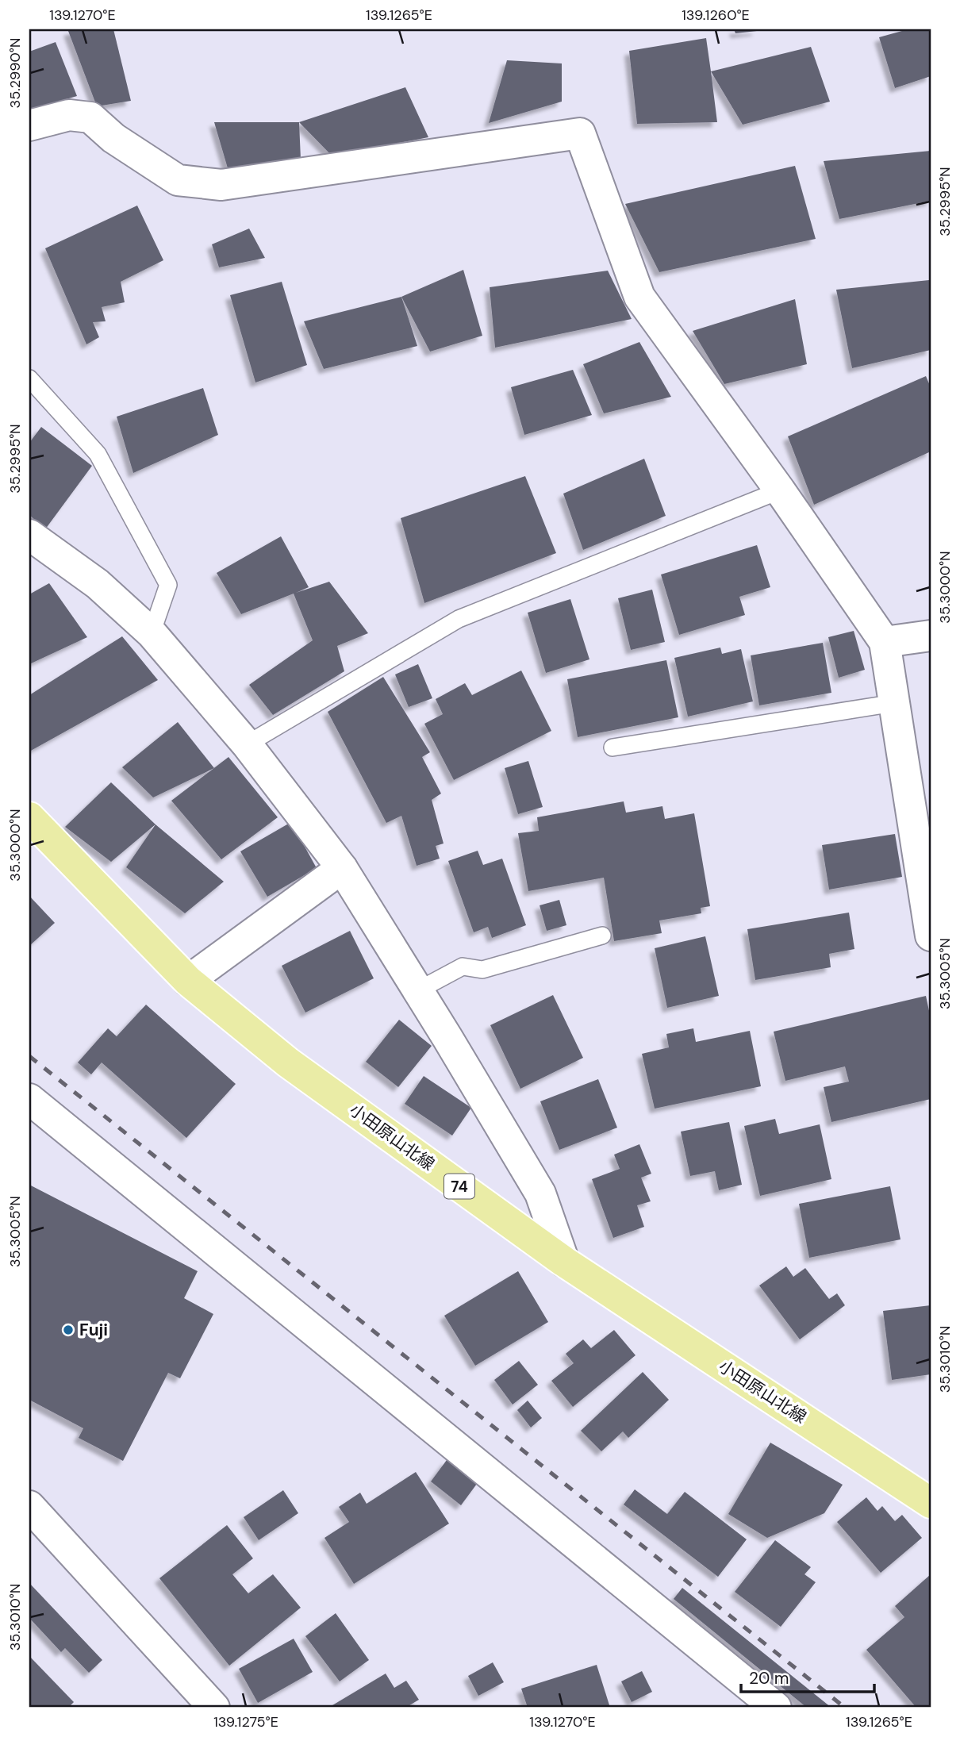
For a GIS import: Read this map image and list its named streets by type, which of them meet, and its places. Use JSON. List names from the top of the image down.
{
  "streets": {
    "main road": ["小田原山北線", "74"]
  },
  "places": ["Fuji"],
  "scale_bar": "20 m",
  "coordinates": [
    "139.1270°E",
    "139.1265°E",
    "139.1260°E",
    "35.2990°N",
    "35.2995°N",
    "35.3000°N",
    "35.3005°N",
    "35.3010°N",
    "139.1275°E"
  ]
}
